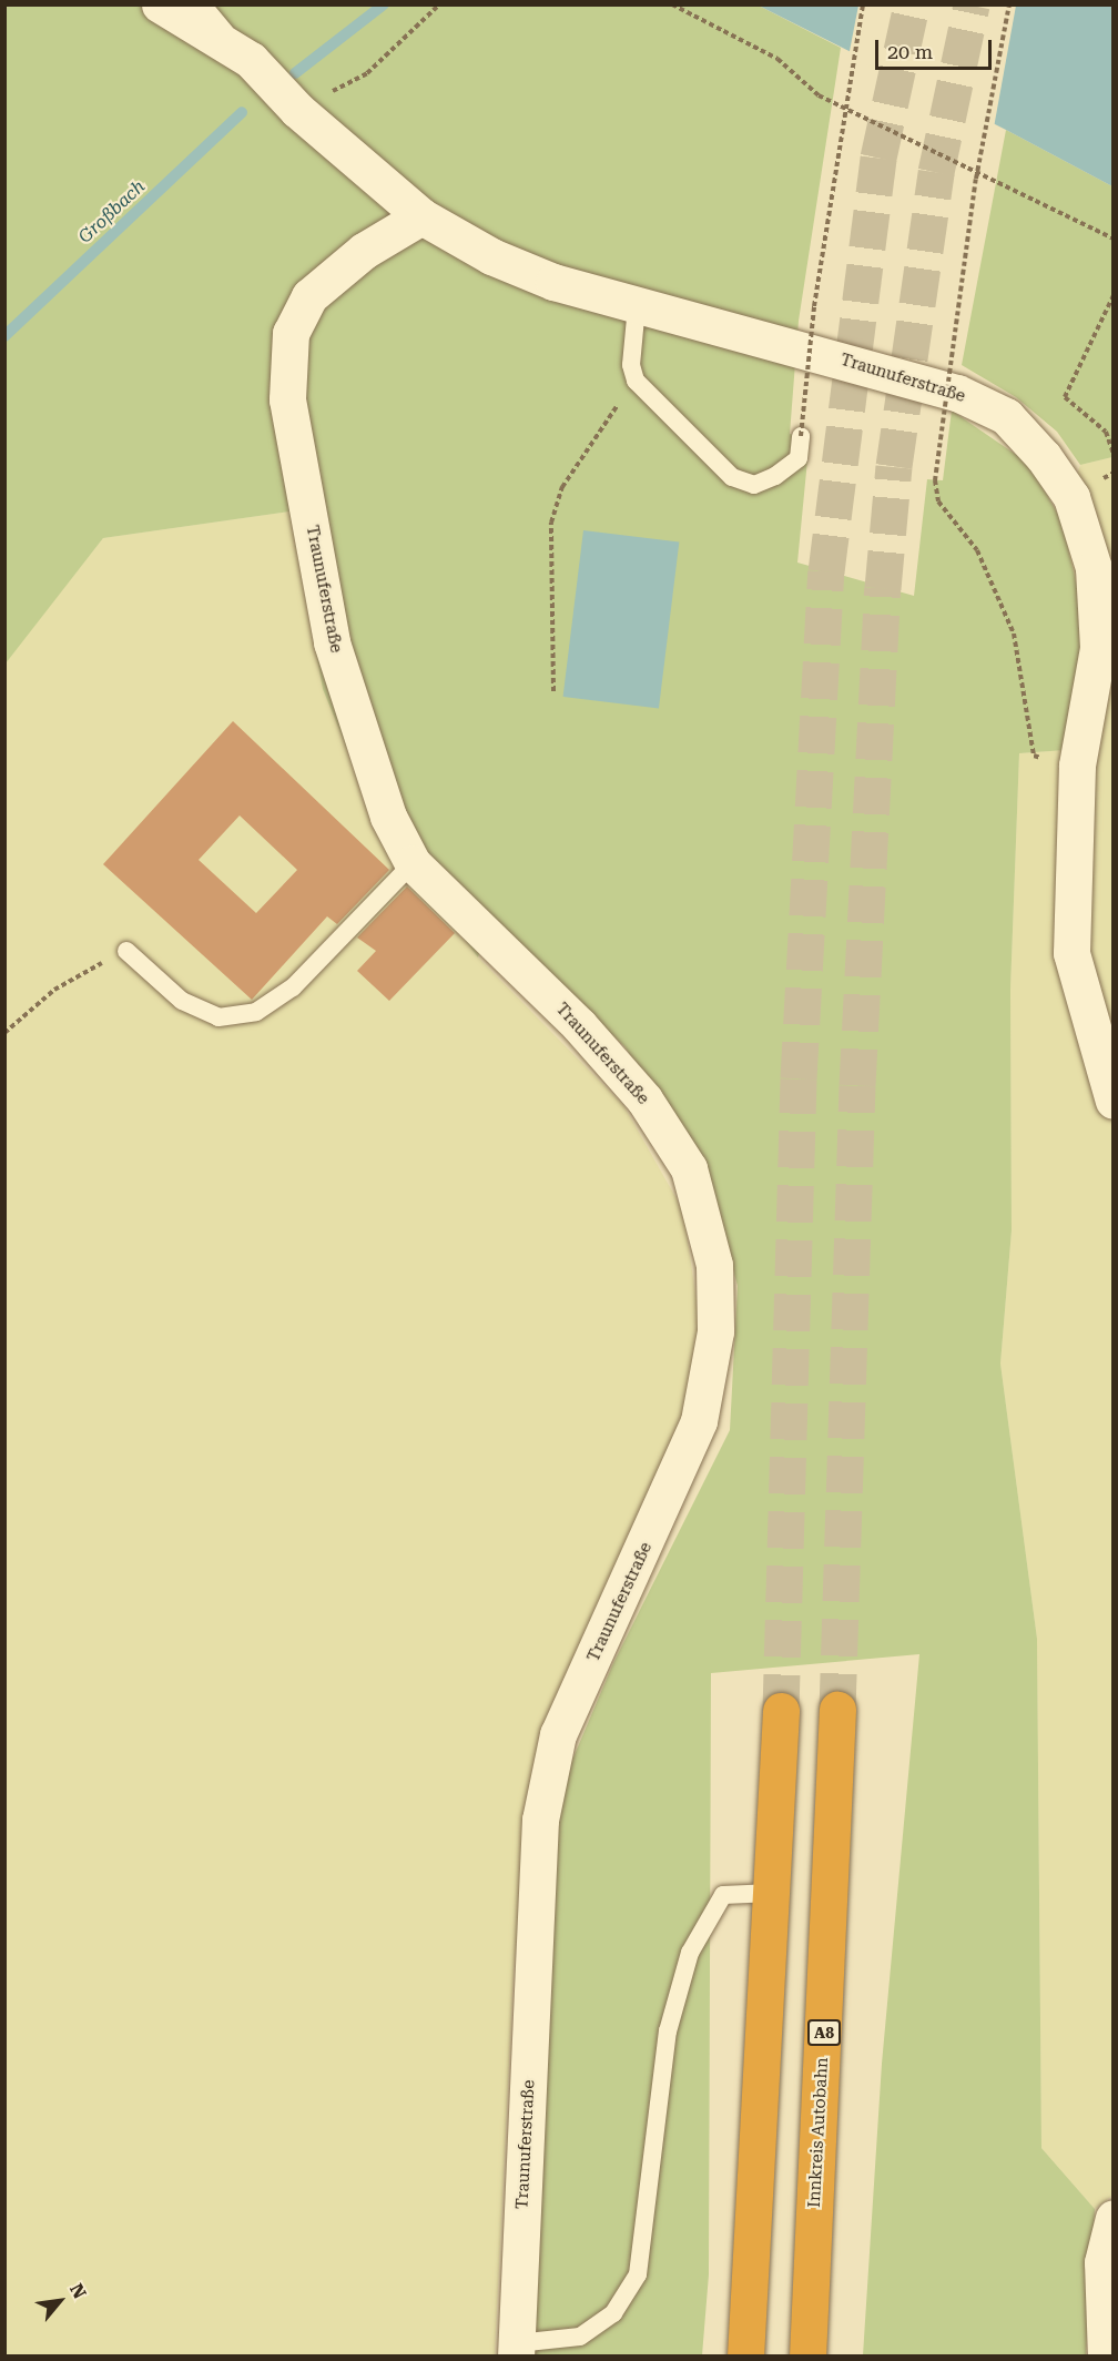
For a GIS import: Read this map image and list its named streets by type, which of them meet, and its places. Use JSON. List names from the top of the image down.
{
  "streets": {
    "highway": ["A8", "Innkreis Autobahn"],
    "street": ["Traunuferstraße"]
  },
  "water": ["Großbach"],
  "scale_bar": "20 m",
  "north": "top right"
}
